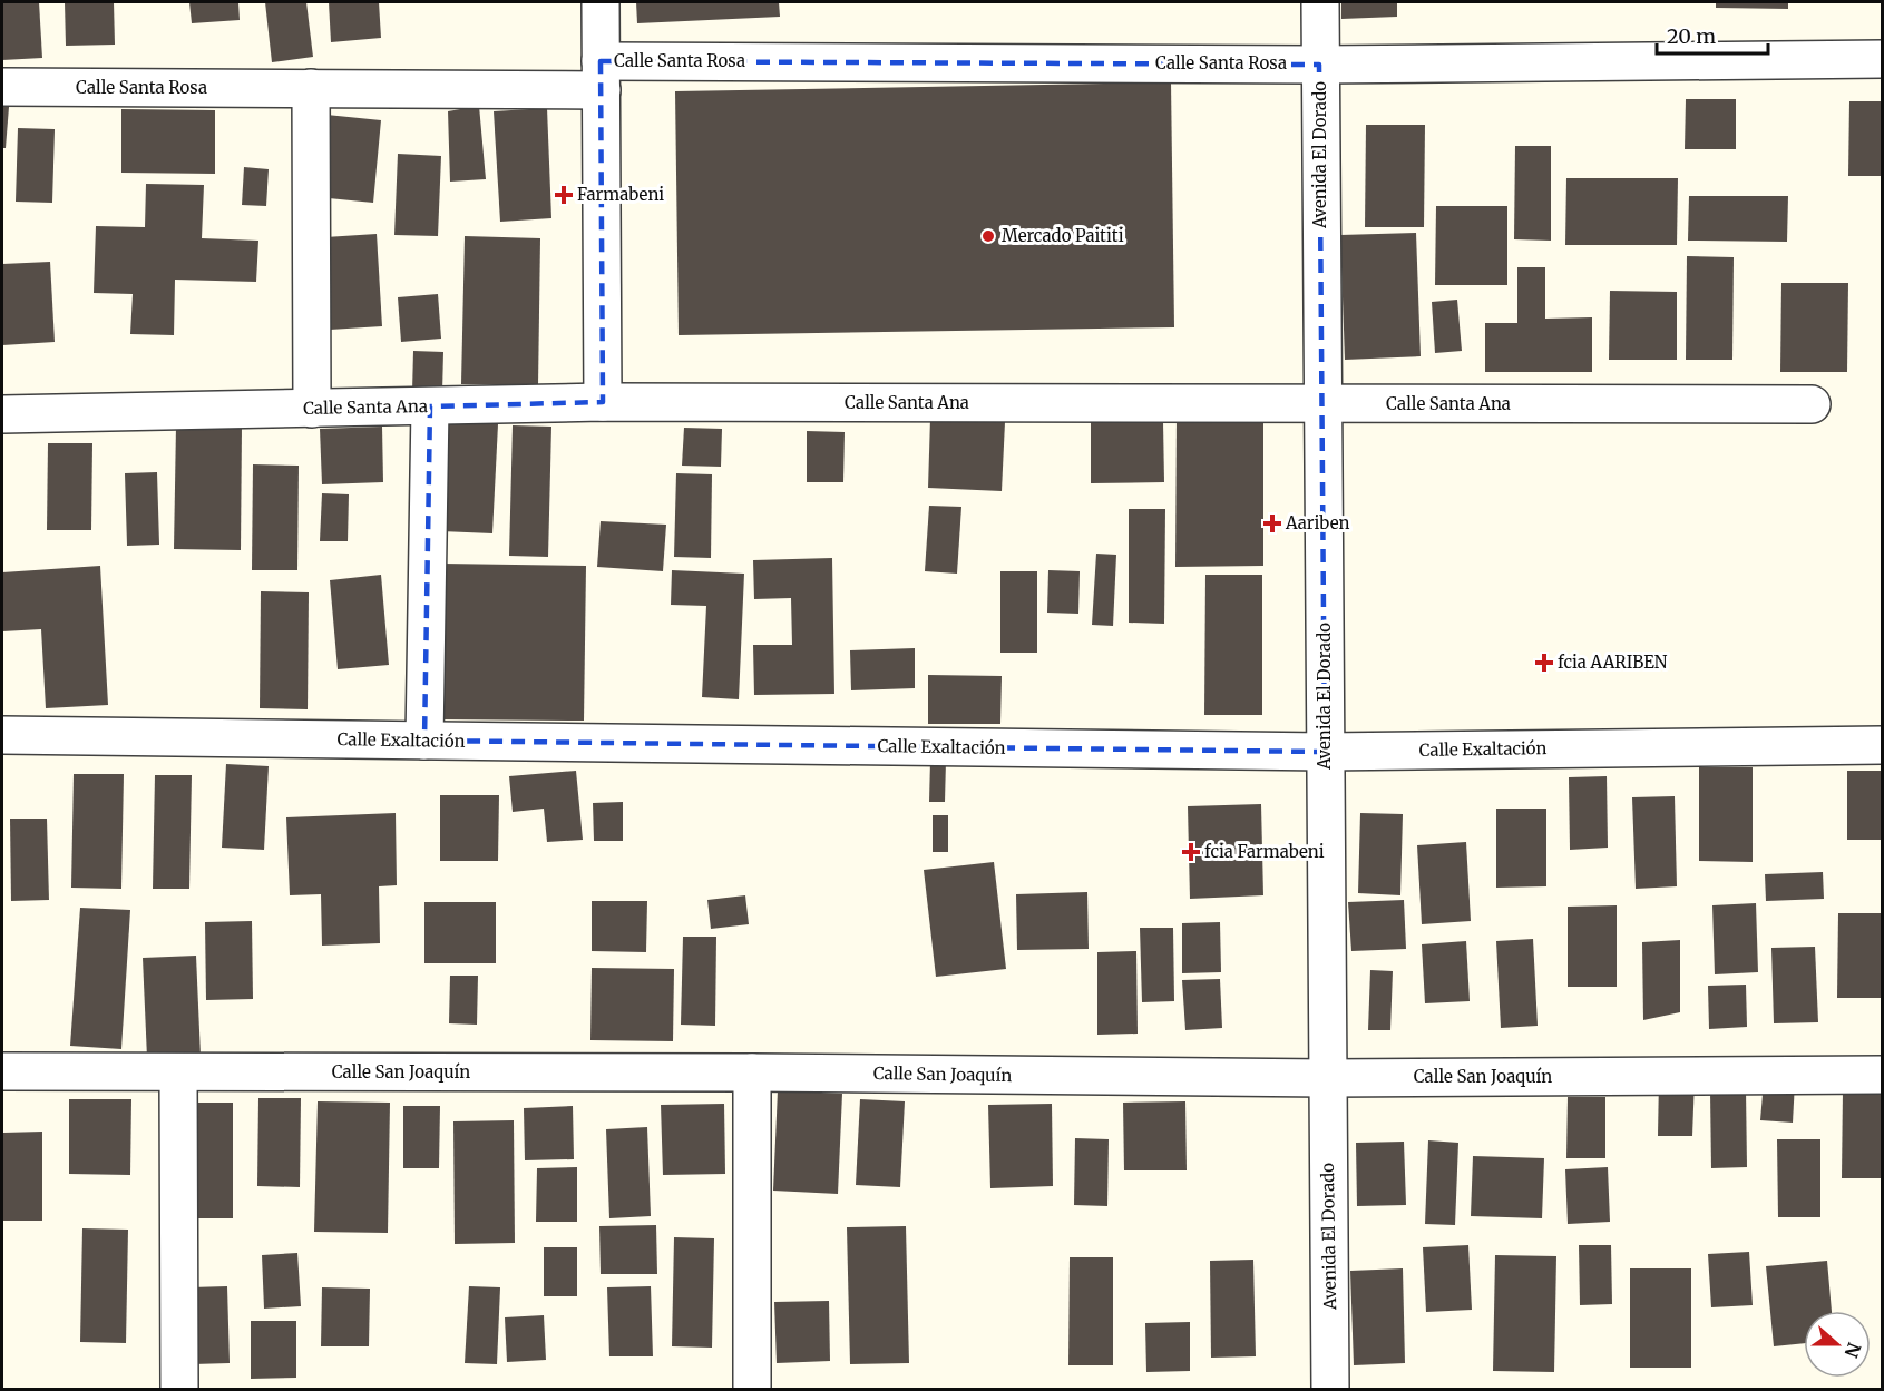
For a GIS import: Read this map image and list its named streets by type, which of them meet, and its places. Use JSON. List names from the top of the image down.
{
  "streets": {
    "street": [
      "Calle Santa Rosa",
      "Avenida El Dorado",
      "Calle Santa Ana",
      "Calle Exaltación",
      "Calle San Joaquín"
    ]
  },
  "crossings": [
    ["Calle Santa Rosa", "Avenida El Dorado"],
    ["Avenida El Dorado", "Calle Santa Ana"],
    ["Avenida El Dorado", "Calle Exaltación"],
    ["Avenida El Dorado", "Calle San Joaquín"]
  ],
  "places": {
    "health": [
      "Farmabeni",
      "Aariben",
      "fcia AARIBEN",
      "fcia Farmabeni"
    ],
    "other": ["Mercado Paititi"]
  },
  "scale_bar": "20 m",
  "north": "right"
}
